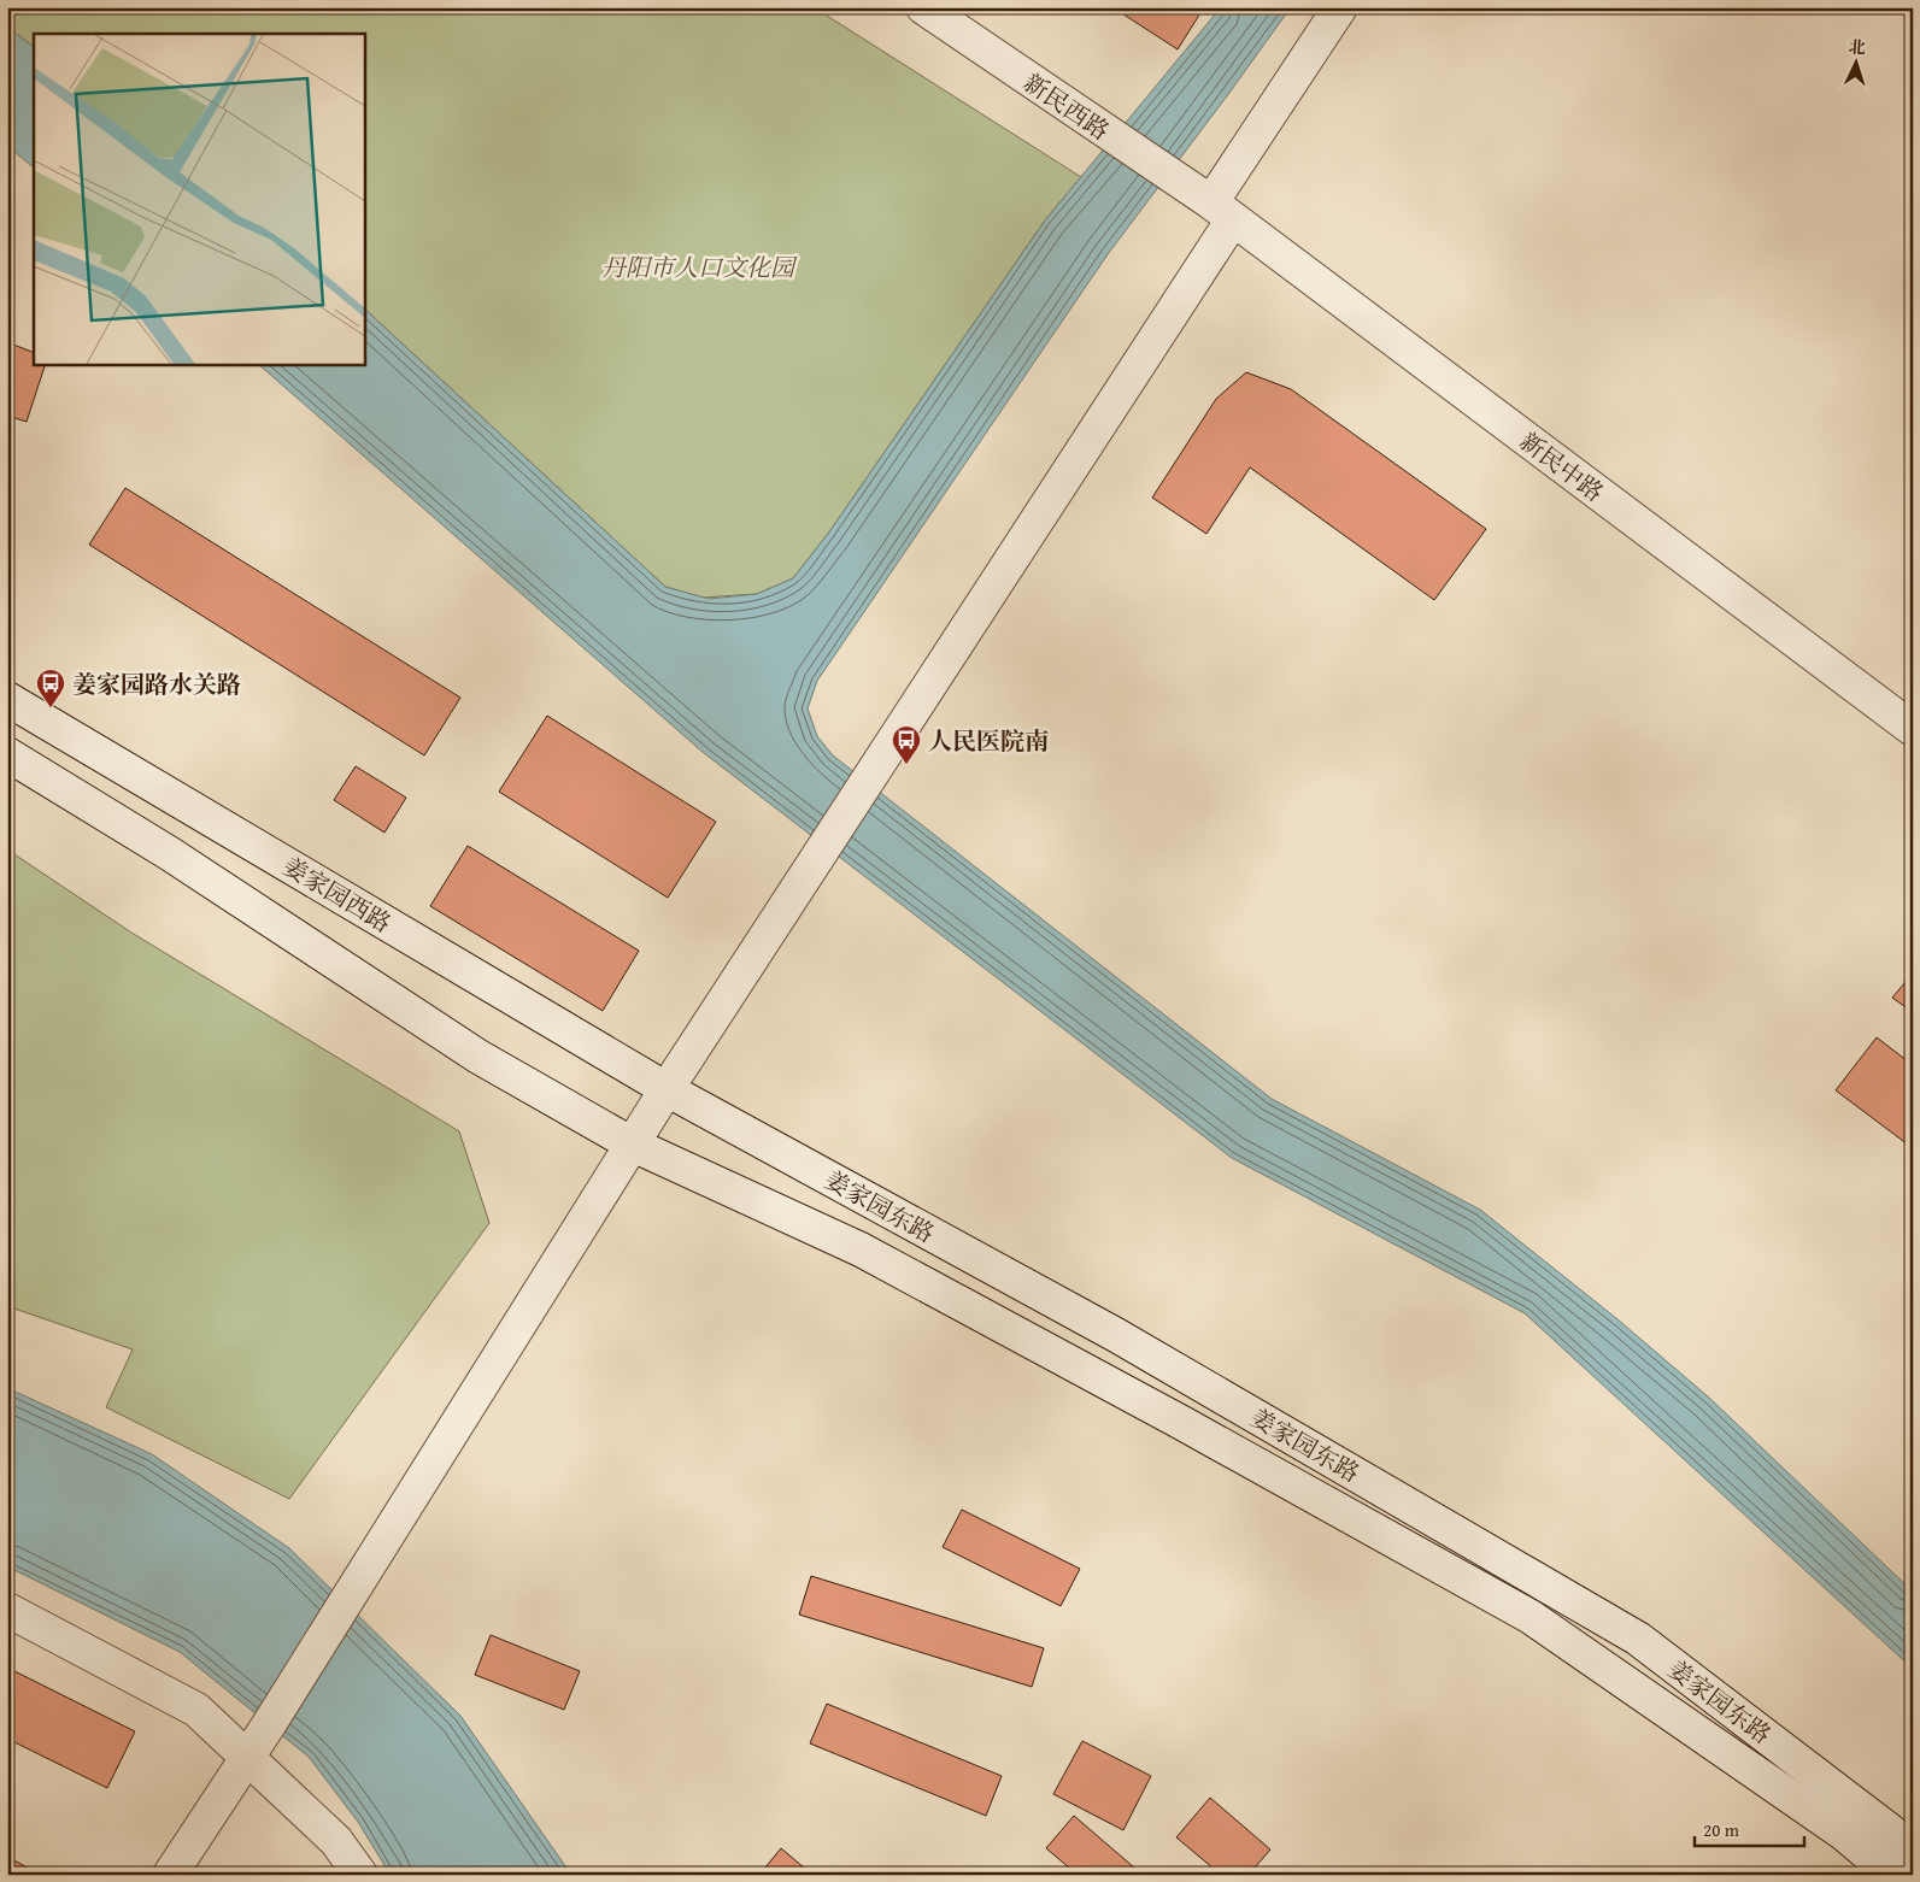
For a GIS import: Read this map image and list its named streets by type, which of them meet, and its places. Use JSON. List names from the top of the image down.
{
  "streets": {
    "main road": [
      "新民西路",
      "新民中路",
      "姜家园西路",
      "姜家园东路"
    ]
  },
  "crossings": [
    ["新民西路", "新民中路"],
    ["姜家园西路", "姜家园东路"]
  ],
  "parks": ["丹阳市人口文化园"],
  "places": {
    "bus stop": ["姜家园路水关路", "人民医院南"]
  },
  "scale_bar": "20 m",
  "north": "top"
}
